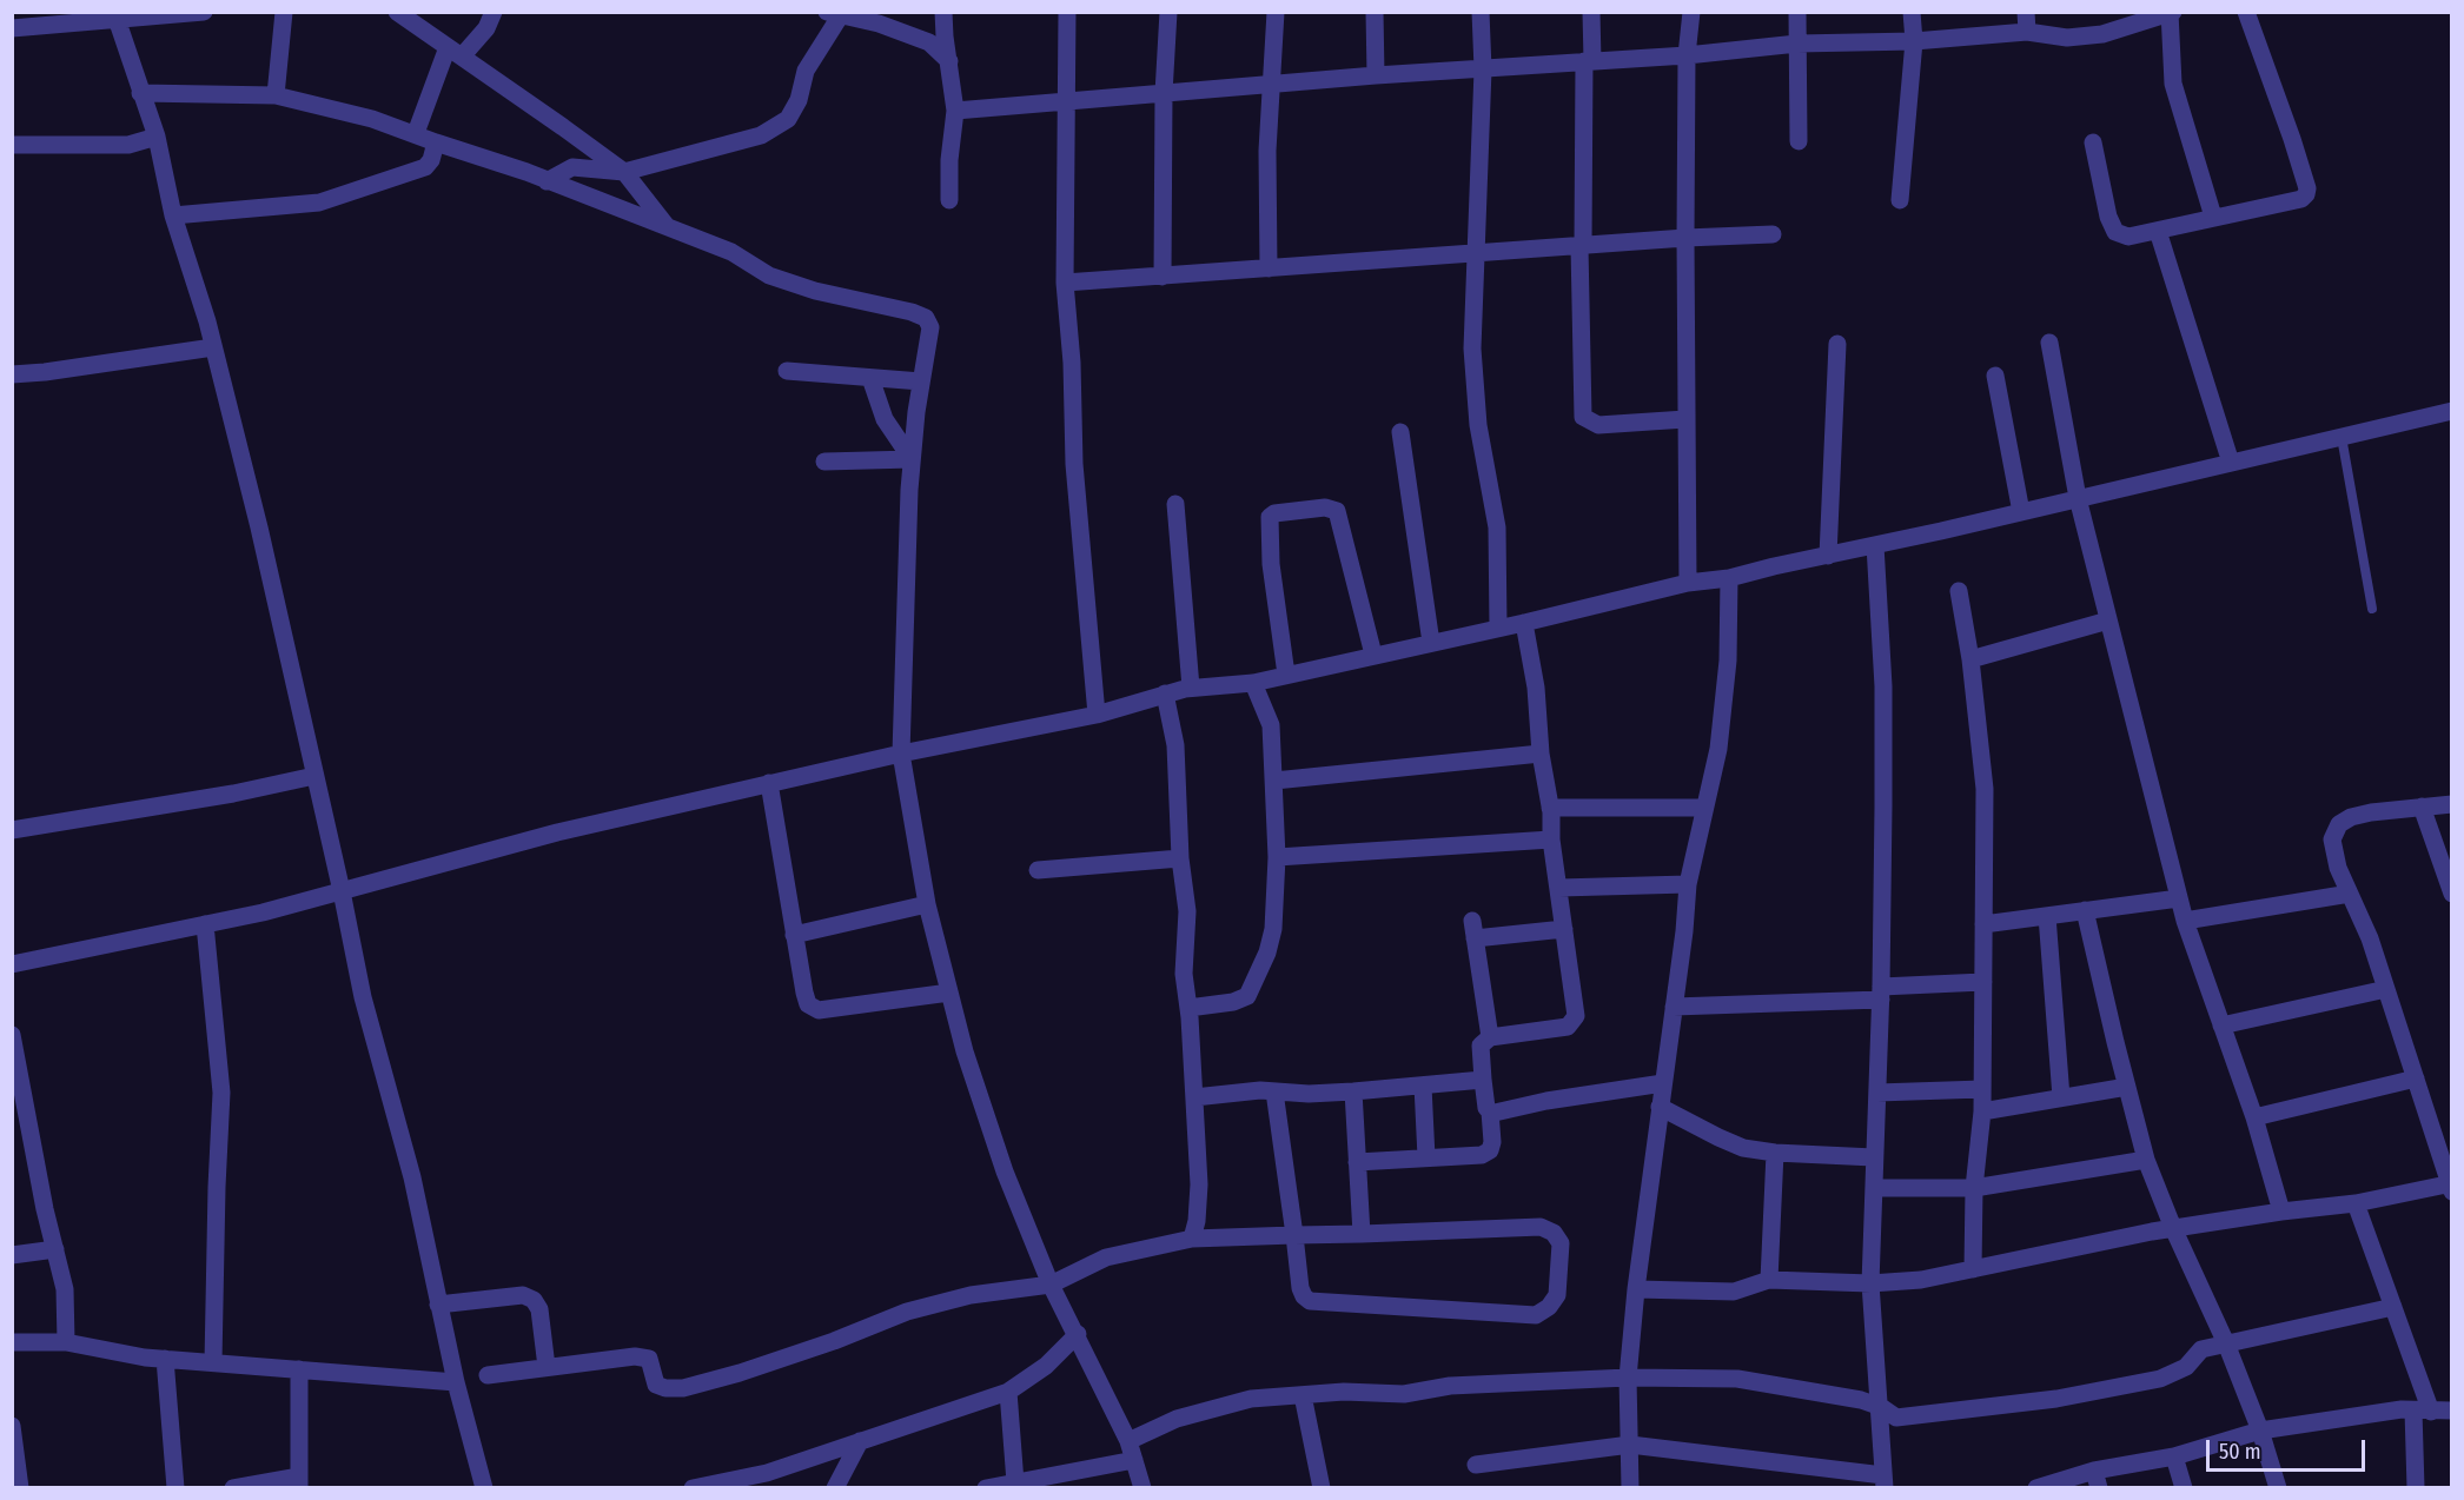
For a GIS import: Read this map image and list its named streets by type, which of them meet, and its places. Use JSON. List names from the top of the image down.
{
  "scale_bar": "50 m"
}
